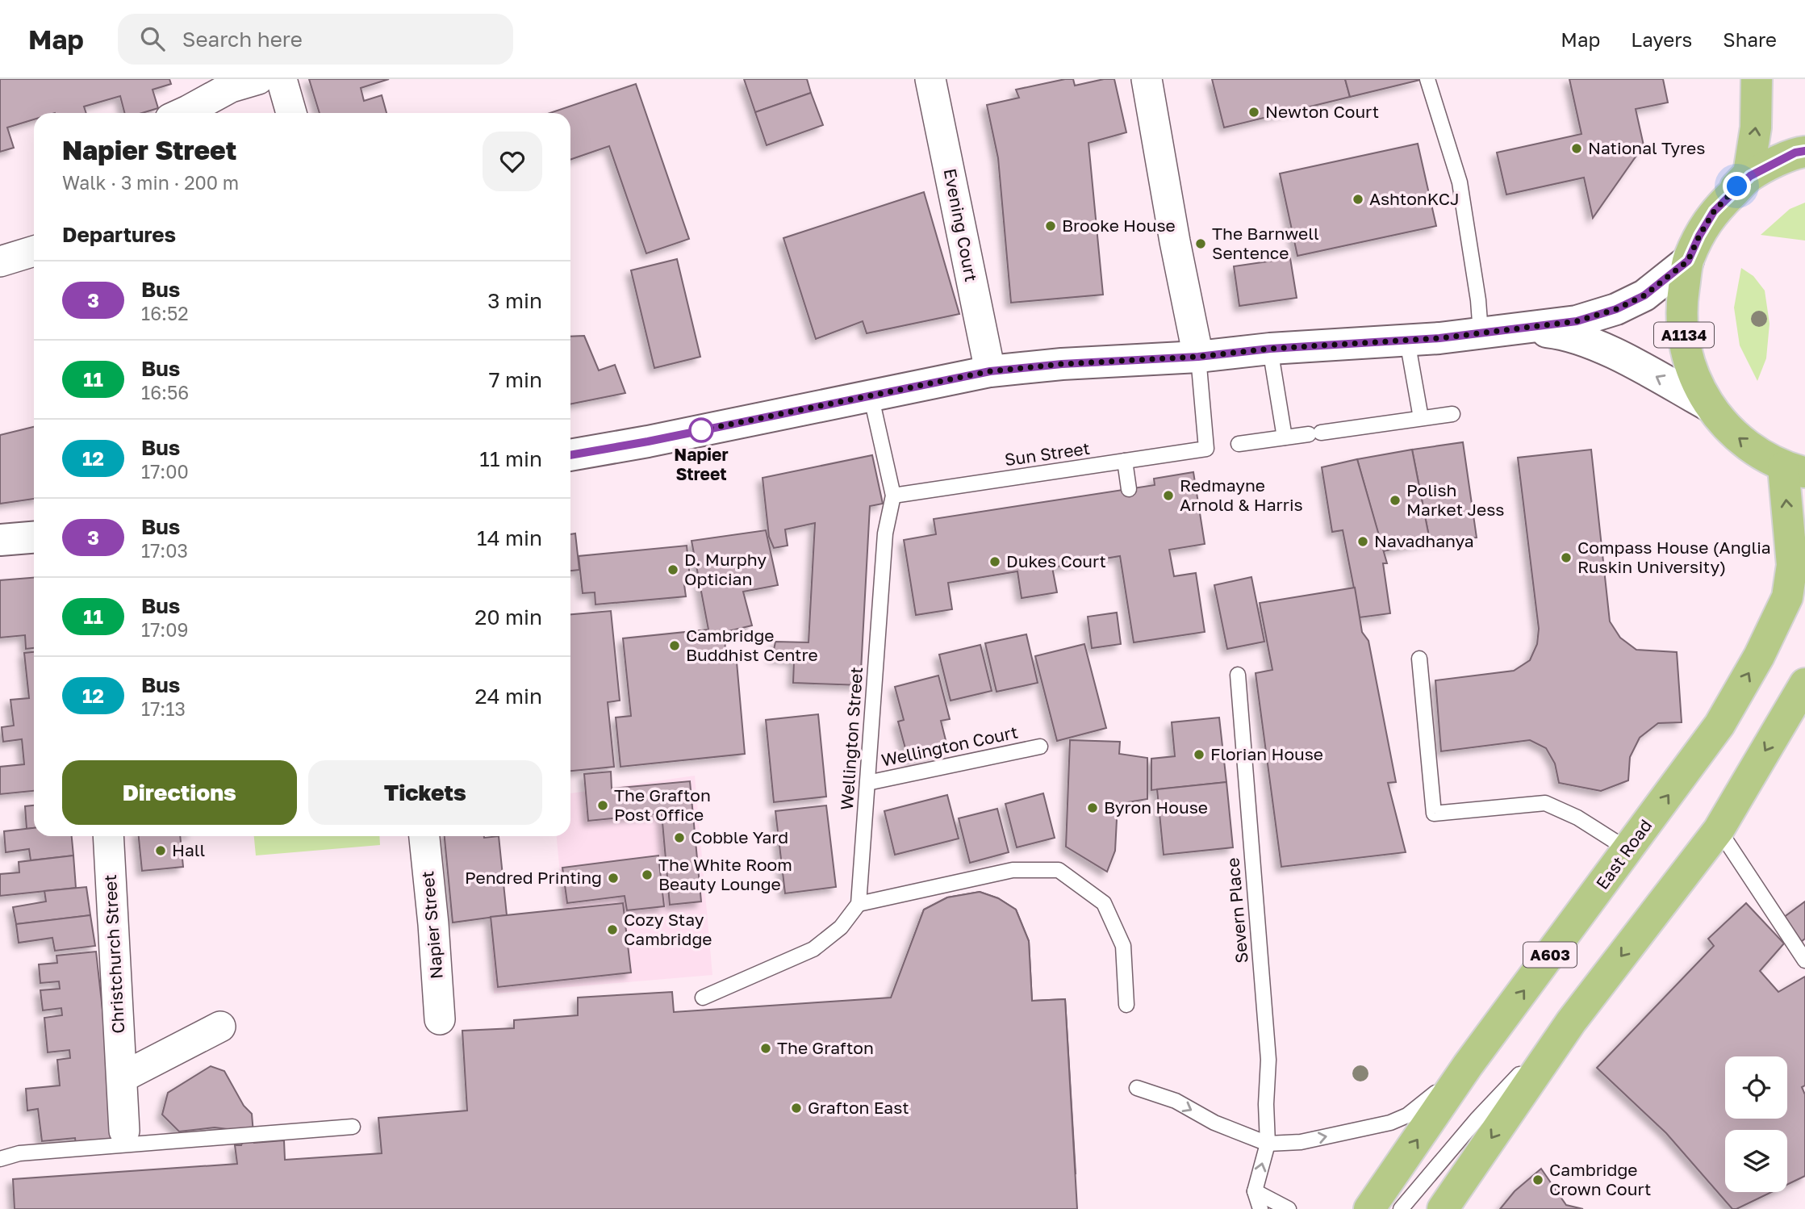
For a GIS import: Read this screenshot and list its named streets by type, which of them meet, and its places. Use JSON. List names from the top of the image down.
{
  "streets": {
    "main road": ["A1134", "East Road", "A603"],
    "street": ["Evening Court", "Napier Street", "Christchurch Street"],
    "lane": [
      "Sun Street",
      "Wellington Street",
      "Wellington Court",
      "Severn Place"
    ]
  },
  "crossings": [
    ["A1134", "East Road"],
    ["Sun Street", "Wellington Street"],
    ["Wellington Street", "Wellington Court"]
  ],
  "places": [
    "Newton Court",
    "National Tyres",
    "AshtonKCJ",
    "Brooke House",
    "The Barnwell Sentence",
    "Napier Street",
    "Redmayne Arnold & Harris",
    "Polish Market Jess",
    "Navadhanya",
    "Compass House (Anglia Ruskin University)",
    "Dukes Court",
    "D. Murphy Optician",
    "Cambridge Buddhist Centre",
    "Florian House",
    "The Grafton Post Office",
    "Byron House",
    "Cobble Yard",
    "Hall",
    "The White Room Beauty Lounge",
    "Pendred Printing",
    "Cozy Stay Cambridge",
    "The Grafton",
    "Grafton East",
    "Cambridge Crown Court"
  ],
  "lines": ["bus line 3"],
  "page": {
    "header": "Map",
    "search": "Search here",
    "nav": ["Map", "Layers", "Share"],
    "heading": [
      ["Napier Street", "Walk · 3 min · 200 m"],
      "Departures"
    ],
    "list": [
      {
        "mark": "3",
        "name": "Bus",
        "note": "16:52",
        "value": "3 min"
      },
      {
        "mark": "11",
        "name": "Bus",
        "note": "16:56",
        "value": "7 min"
      },
      {
        "mark": "12",
        "name": "Bus",
        "note": "17:00",
        "value": "11 min"
      },
      {
        "mark": "3",
        "name": "Bus",
        "note": "17:03",
        "value": "14 min"
      },
      {
        "mark": "11",
        "name": "Bus",
        "note": "17:09",
        "value": "20 min"
      },
      {
        "mark": "12",
        "name": "Bus",
        "note": "17:13",
        "value": "24 min"
      }
    ],
    "buttons": ["Directions", "Tickets"]
  }
}
